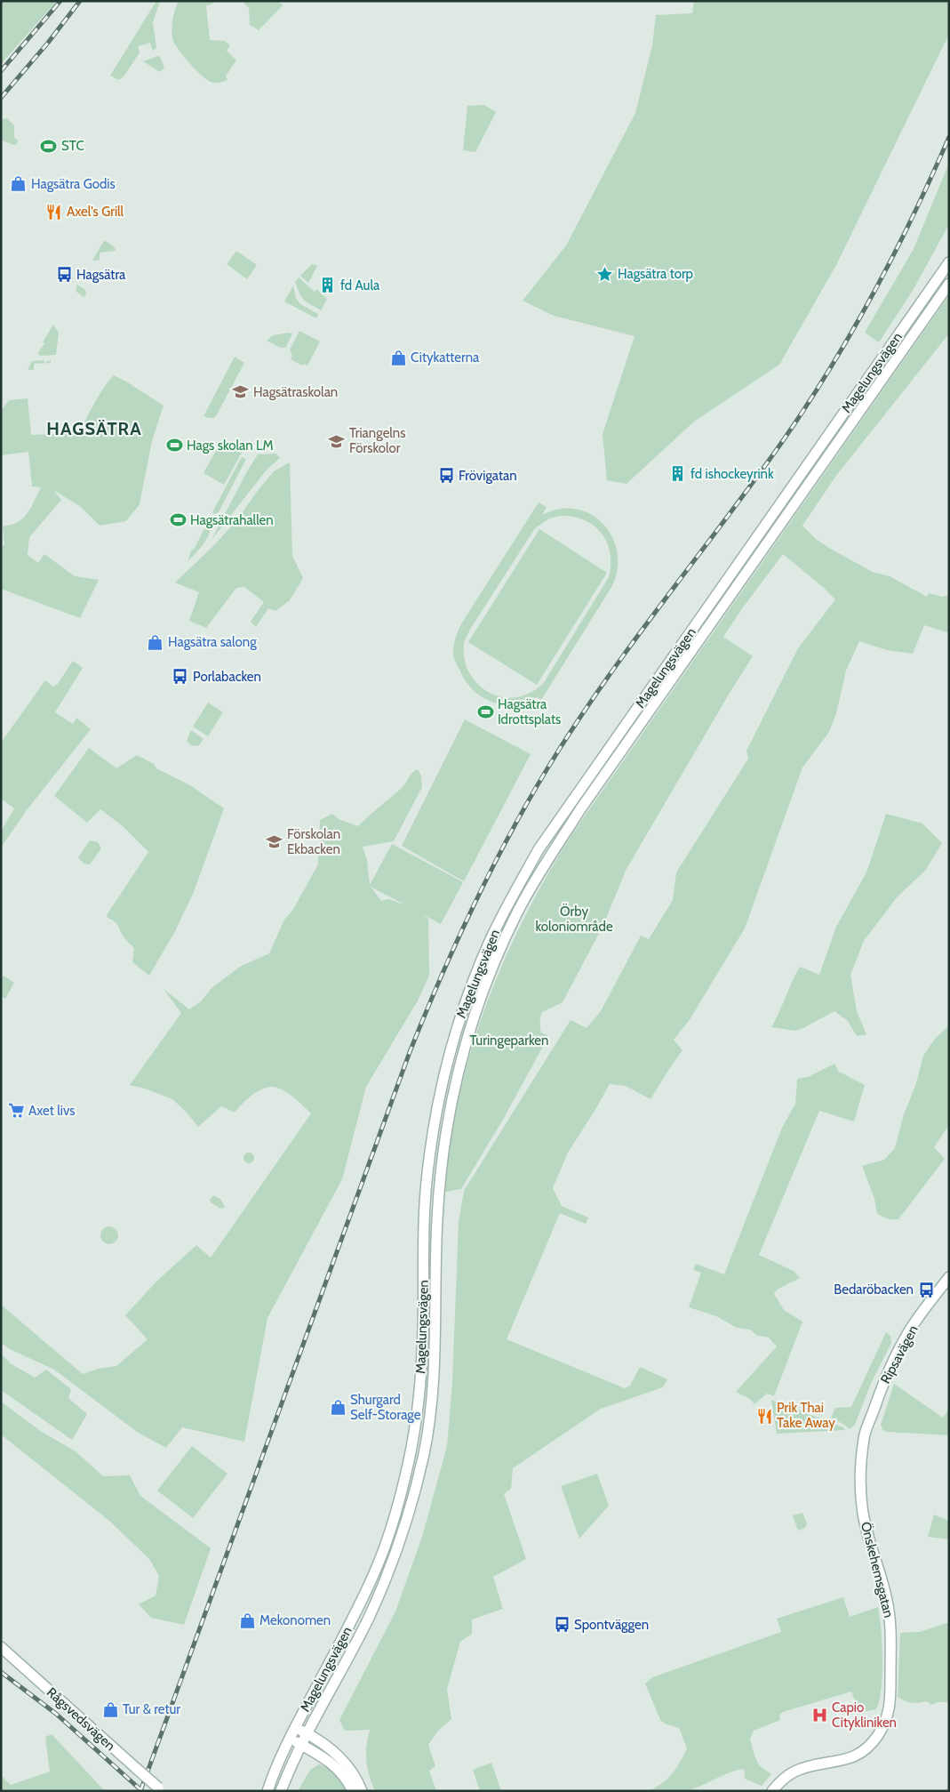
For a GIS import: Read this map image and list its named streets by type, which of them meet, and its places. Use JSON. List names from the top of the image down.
{
  "streets": {
    "main road": [
      "Magelungsvägen",
      "Ripsavägen",
      "Önskehemsgatan",
      "Rågsvedsvägen"
    ]
  },
  "crossings": [
    ["Ripsavägen", "Önskehemsgatan"]
  ],
  "districts": ["HAGSÄTRA"],
  "parks": ["Örby koloniområde", "Turingeparken"],
  "places": {
    "sports": [
      "STC",
      "Hags skolan LM",
      "Hagsätrahallen",
      "Hagsätra Idrottsplats"
    ],
    "shop": [
      "Hagsätra Godis",
      "Citykatterna",
      "Hagsätra salong",
      "Shurgard Self-Storage",
      "Mekonomen",
      "Tur & retur"
    ],
    "restaurant": ["Axel's Grill", "Prik Thai Take Away"],
    "place": ["Hagsätra torp"],
    "bus stop": [
      "Hagsätra",
      "Frövigatan",
      "Porlabacken",
      "Bedaröbacken",
      "Spontväggen"
    ],
    "building": ["fd Aula", "fd ishockeyrink"],
    "school or university": ["Hagsätraskolan", "Triangelns Förskolor", "Förskolan Ekbacken"],
    "supermarket": ["Axet livs"],
    "hospital": ["Capio Citykliniken"]
  }
}
